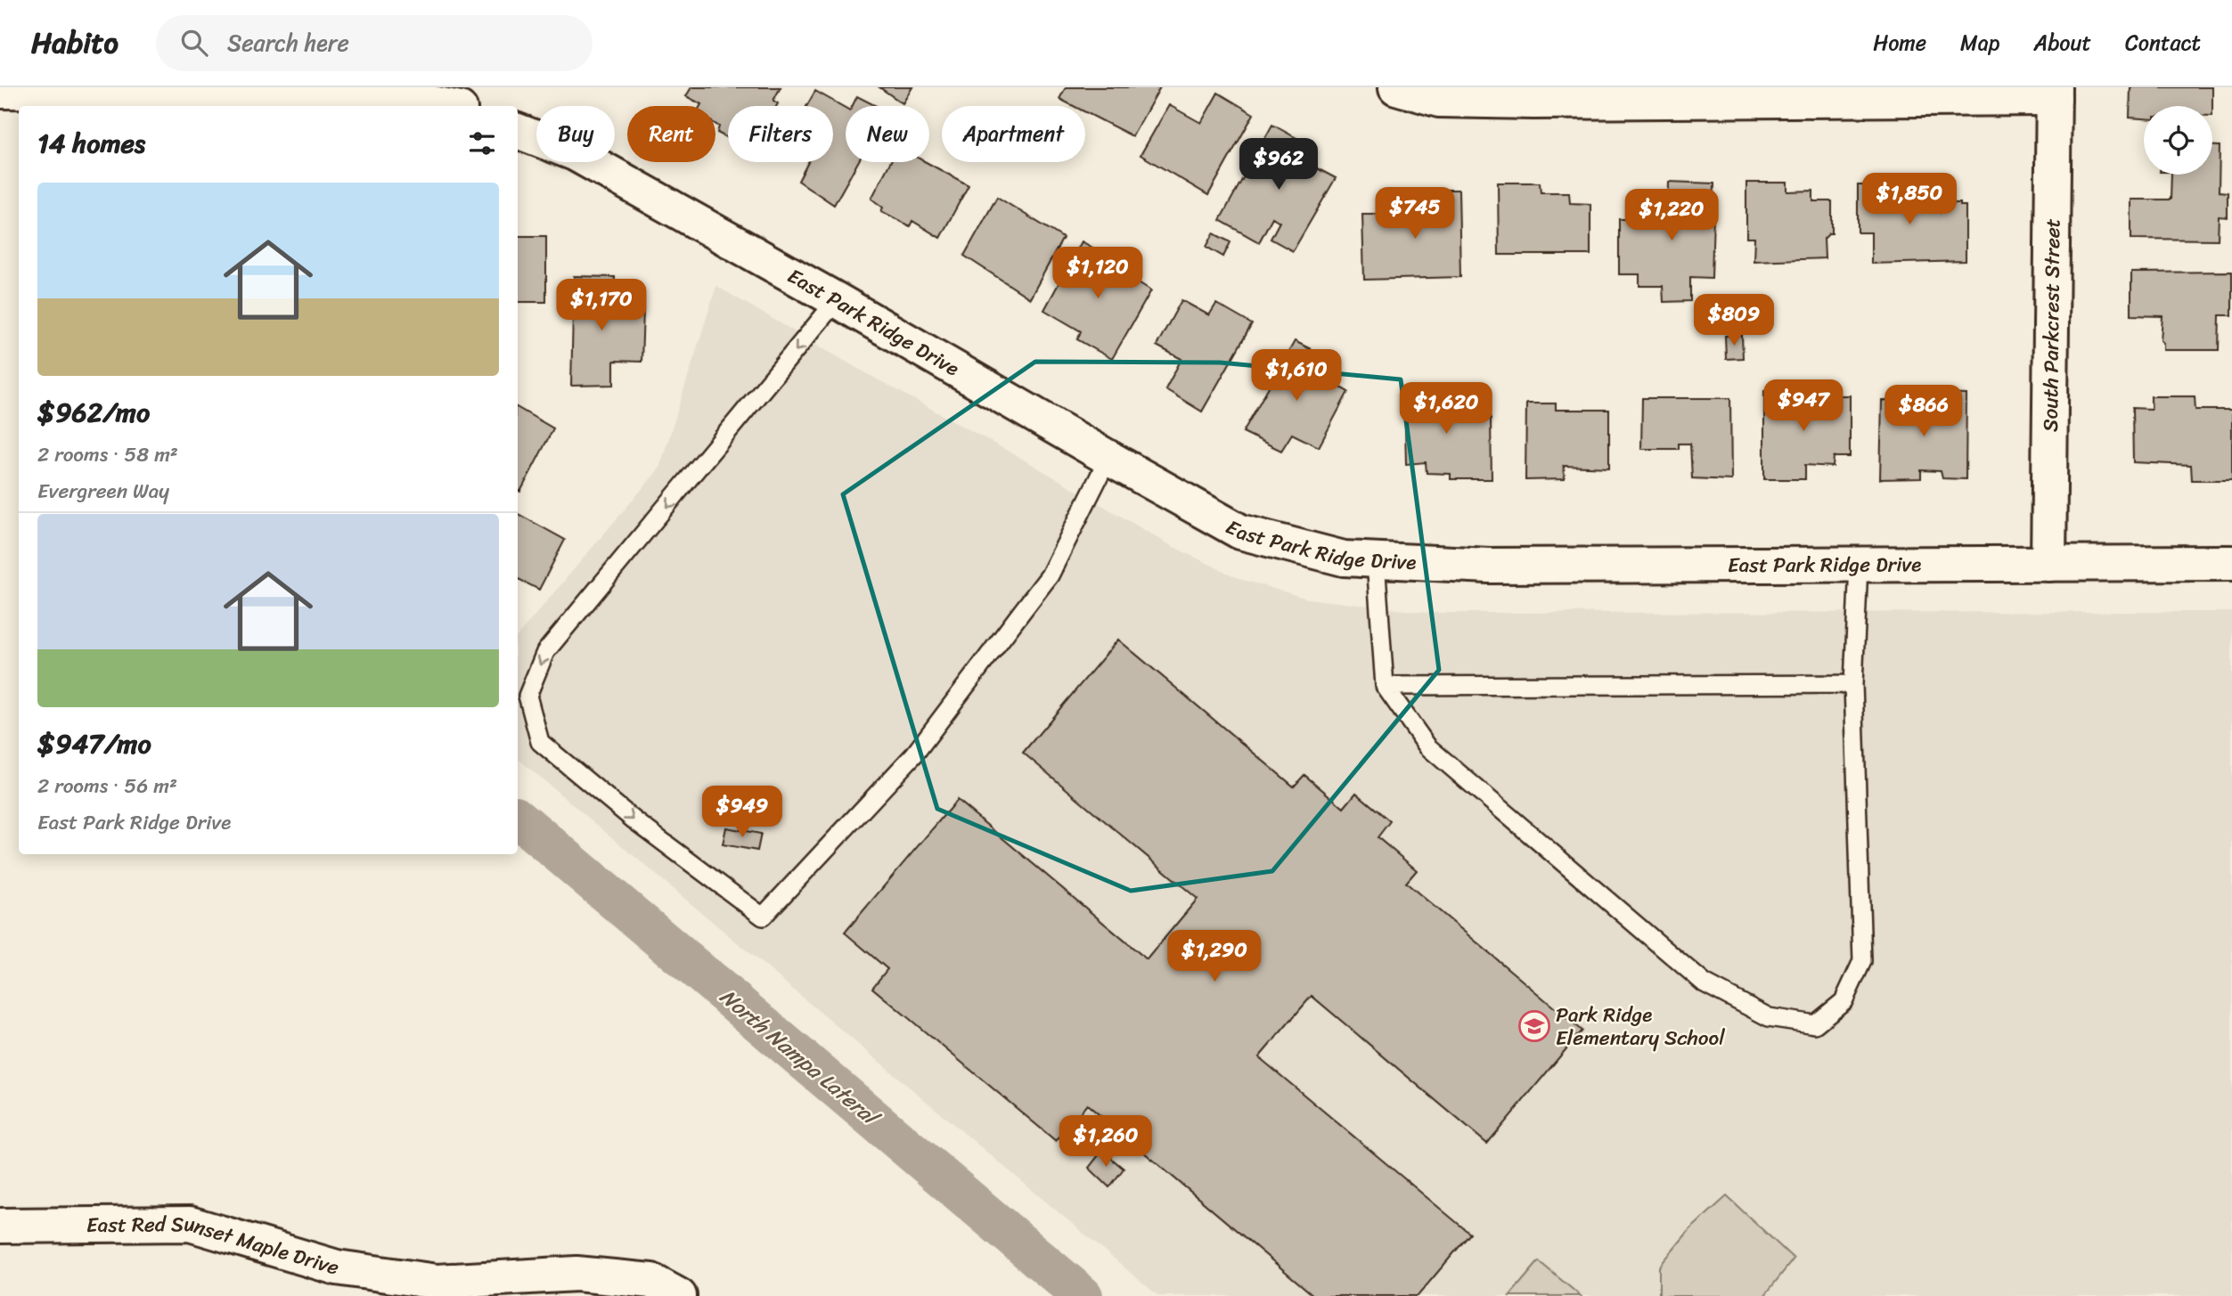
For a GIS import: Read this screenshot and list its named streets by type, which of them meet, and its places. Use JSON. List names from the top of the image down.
{
  "streets": {
    "street": ["East Park Ridge Drive", "South Parkcrest Street", "East Red Sunset Maple Drive"]
  },
  "crossings": [
    ["East Park Ridge Drive", "South Parkcrest Street"]
  ],
  "water": ["North Nampa Lateral"],
  "places": {
    "school or university": ["Park Ridge Elementary School"]
  },
  "page": {
    "header": "Habito",
    "search": "Search here",
    "nav": [
      "Home",
      "Map",
      "About",
      "Contact"
    ],
    "chip": [
      "Buy",
      "Rent",
      "Filters",
      "New",
      "Apartment"
    ],
    "heading": "14 homes",
    "price": [
      "$962",
      "$1,850",
      "$745",
      "$1,220",
      "$1,120",
      "$1,170",
      "$809",
      "$1,610",
      "$947",
      "$1,620",
      "$866",
      "$949",
      "$1,290",
      "$1,260"
    ],
    "list": [
      {
        "name": "$962/mo",
        "note": "2 rooms · 58 m² · Evergreen Way"
      },
      {
        "name": "$947/mo",
        "note": "2 rooms · 56 m² · East Park Ridge Drive"
      }
    ]
  }
}
